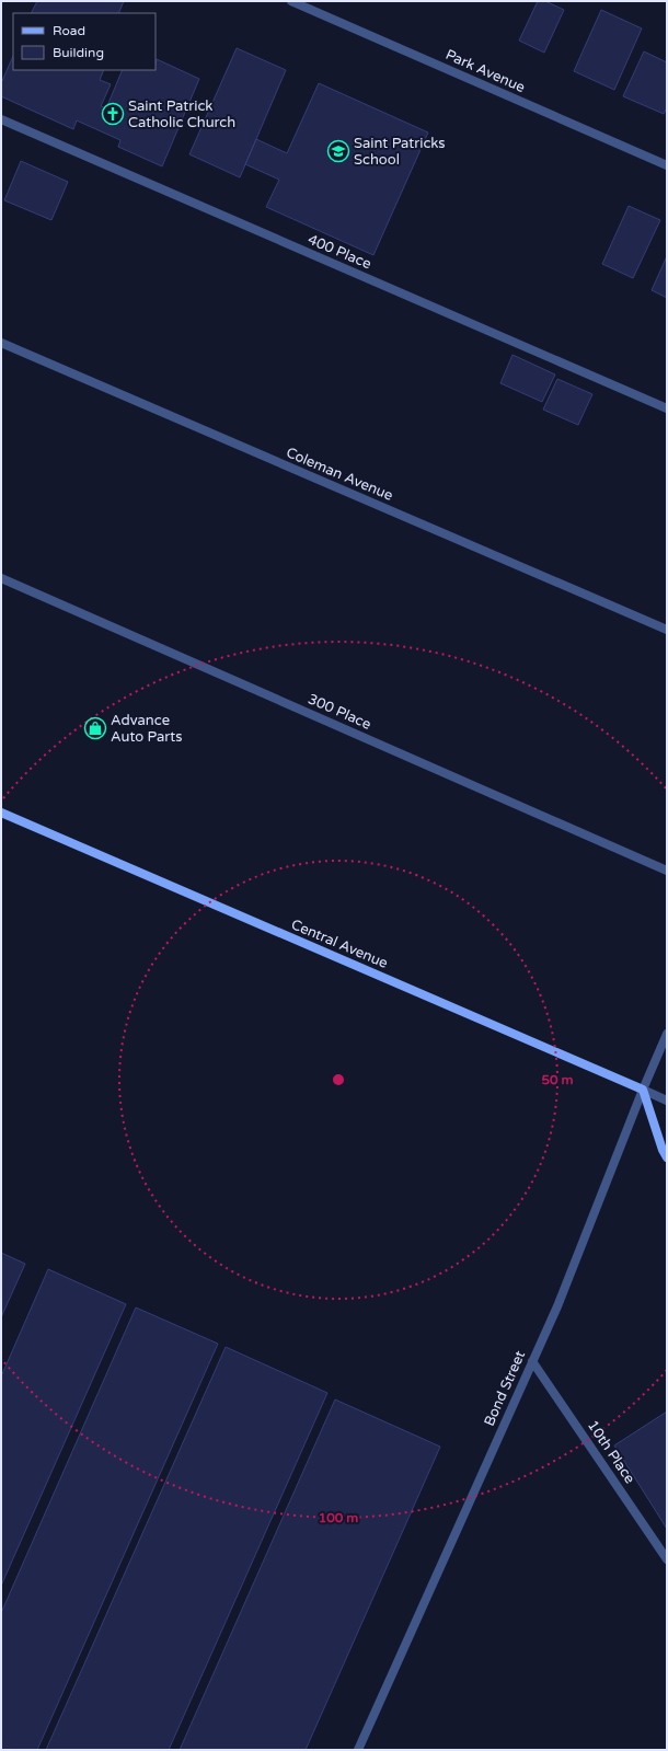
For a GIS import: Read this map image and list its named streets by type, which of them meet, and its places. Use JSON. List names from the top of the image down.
{
  "streets": {
    "main road": ["Central Avenue"],
    "street": [
      "Park Avenue",
      "400 Place",
      "Coleman Avenue",
      "300 Place",
      "Bond Street",
      "10th Place"
    ]
  },
  "crossings": [
    ["Central Avenue", "Bond Street"],
    ["Bond Street", "10th Place"]
  ],
  "places": {
    "church": ["Saint Patrick Catholic Church"],
    "school or university": ["Saint Patricks School"],
    "shop": ["Advance Auto Parts"]
  },
  "legend": ["Road", "Building"],
  "rings": ["50 m", "100 m"]
}
